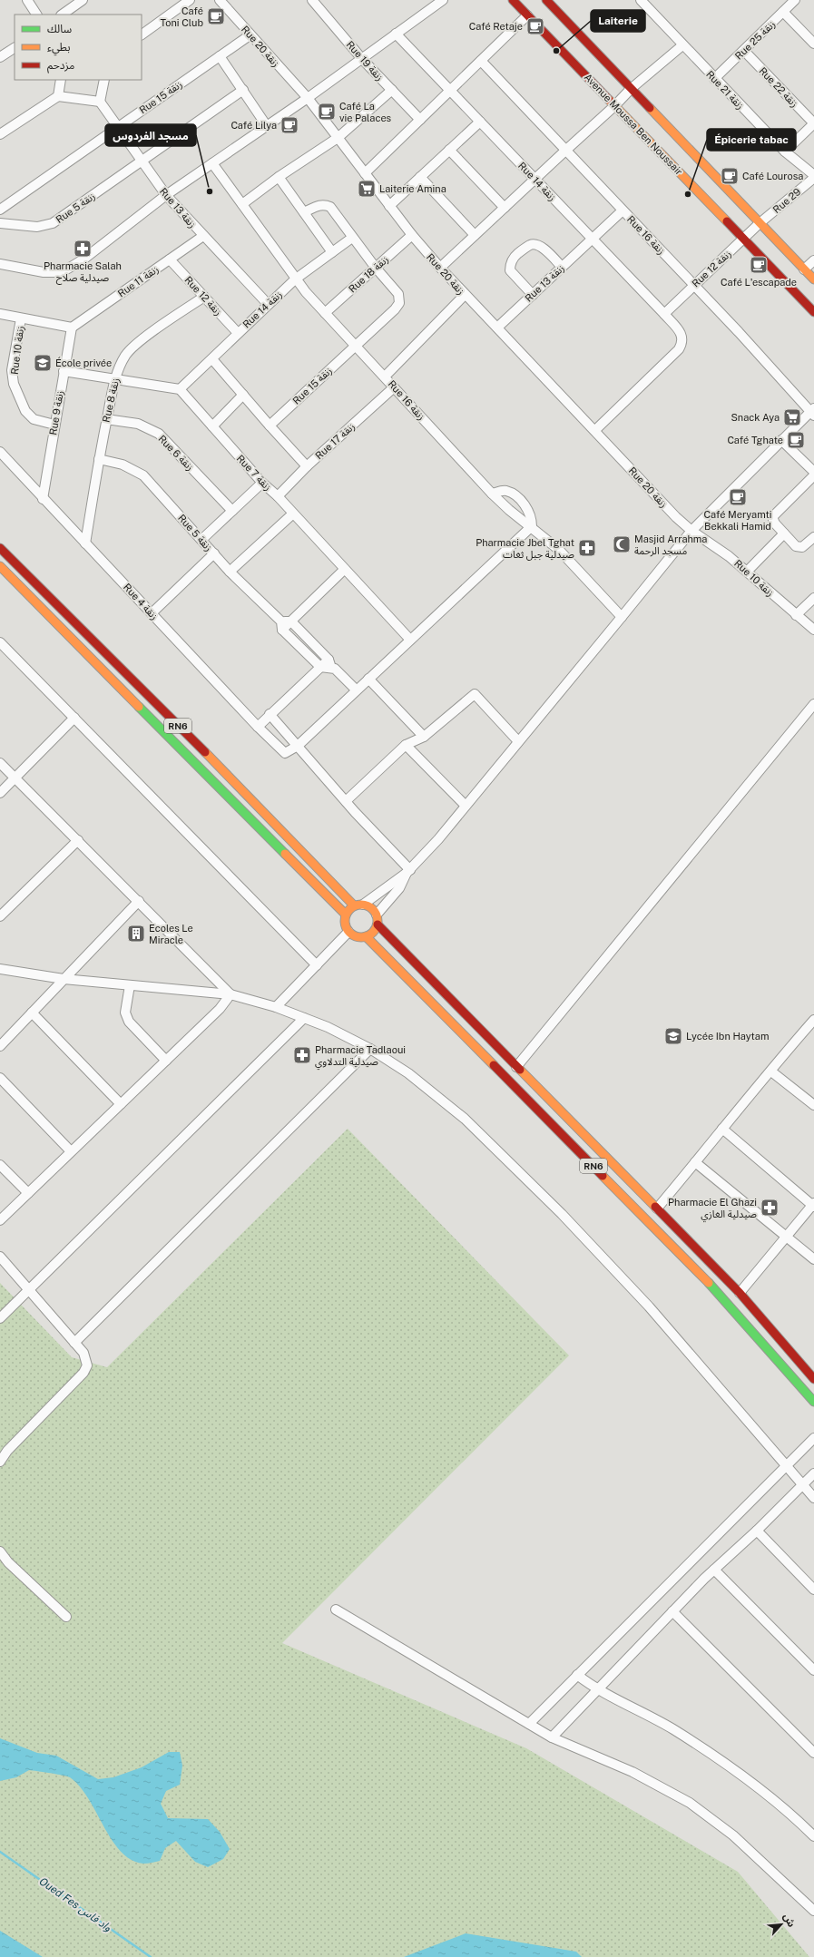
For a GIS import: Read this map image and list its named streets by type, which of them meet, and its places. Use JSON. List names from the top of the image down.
{
  "streets": {
    "main road": ["Avenue Moussa Ben Noussair", "RN6"],
    "street": [
      "Rue 25 زنقة",
      "Rue 20 زنقة",
      "Rue 19 زنقة",
      "Rue 22 زنقة",
      "Rue 21 زنقة",
      "Rue 15 زنقة",
      "Rue 14 زنقة",
      "Rue 29",
      "Rue 5 زنقة",
      "Rue 13 زنقة",
      "Rue 16 زنقة",
      "Rue 12 زنقة",
      "Rue 18 زنقة",
      "Rue 11 زنقة",
      "Rue 10 زنقة",
      "Rue 8 زنقة",
      "Rue 9 زنقة",
      "Rue 17 زنقة",
      "Rue 6 زنقة",
      "Rue 7 زنقة",
      "Rue 4 زنقة"
    ]
  },
  "crossings": [
    ["Rue 25 زنقة", "Rue 22 زنقة"],
    ["Rue 25 زنقة", "Rue 21 زنقة"],
    ["Rue 20 زنقة", "Rue 15 زنقة"],
    ["Rue 20 زنقة", "Rue 14 زنقة"],
    ["Rue 20 زنقة", "Rue 13 زنقة"],
    ["Rue 20 زنقة", "Rue 18 زنقة"],
    ["Rue 20 زنقة", "Rue 10 زنقة"],
    ["Rue 21 زنقة", "Rue 29"],
    ["Rue 15 زنقة", "Rue 13 زنقة"],
    ["Rue 15 زنقة", "Rue 16 زنقة"],
    ["Avenue Moussa Ben Noussair", "Rue 12 زنقة"],
    ["Rue 14 زنقة", "Rue 13 زنقة"],
    ["Rue 14 زنقة", "Rue 16 زنقة"],
    ["Rue 14 زنقة", "Rue 12 زنقة"],
    ["Rue 14 زنقة", "Rue 7 زنقة"],
    ["Rue 29", "Rue 12 زنقة"],
    ["Rue 5 زنقة", "Rue 13 زنقة"],
    ["Rue 5 زنقة", "Rue 8 زنقة"],
    ["Rue 13 زنقة", "Rue 16 زنقة"],
    ["Rue 13 زنقة", "Rue 11 زنقة"],
    ["Rue 16 زنقة", "Rue 12 زنقة"],
    ["Rue 16 زنقة", "Rue 18 زنقة"],
    ["Rue 16 زنقة", "Rue 17 زنقة"],
    ["Rue 12 زنقة", "Rue 11 زنقة"],
    ["Rue 12 زنقة", "Rue 8 زنقة"],
    ["Rue 11 زنقة", "Rue 10 زنقة"],
    ["Rue 11 زنقة", "Rue 9 زنقة"],
    ["Rue 10 زنقة", "Rue 9 زنقة"],
    ["Rue 8 زنقة", "Rue 6 زنقة"],
    ["Rue 8 زنقة", "Rue 4 زنقة"],
    ["Rue 9 زنقة", "Rue 4 زنقة"],
    ["Rue 17 زنقة", "Rue 7 زنقة"]
  ],
  "water": ["Oued Fes واد فاس"],
  "places": {
    "cafe": [
      "Café Toni Club",
      "Café Retaje",
      "Café La vie Palaces",
      "Café Lilya",
      "Café Lourosa",
      "Café L'escapade",
      "Café Tghate",
      "Café Meryamti Bekkali Hamid"
    ],
    "other": ["Laiterie", "مسجد الفردوس", "Épicerie tabac"],
    "supermarket": ["Laiterie Amina", "Snack Aya"],
    "pharmacy": [
      "Pharmacie Salah صيدلية صلاح",
      "Pharmacie Jbel Tghat صيدلية جبل ثغات",
      "Pharmacie Tadlaoui صيدلية التدلاوي",
      "Pharmacie El Ghazi صيدلية الغازي"
    ],
    "school or university": ["École privée", "Lycée Ibn Haytam"],
    "mosque": ["Masjid Arrahma مسجد الرحمة"],
    "building": ["Ecoles Le Miracle"]
  },
  "legend": ["سالك", "بطيء", "مزدحم"],
  "north": "top right"
}
